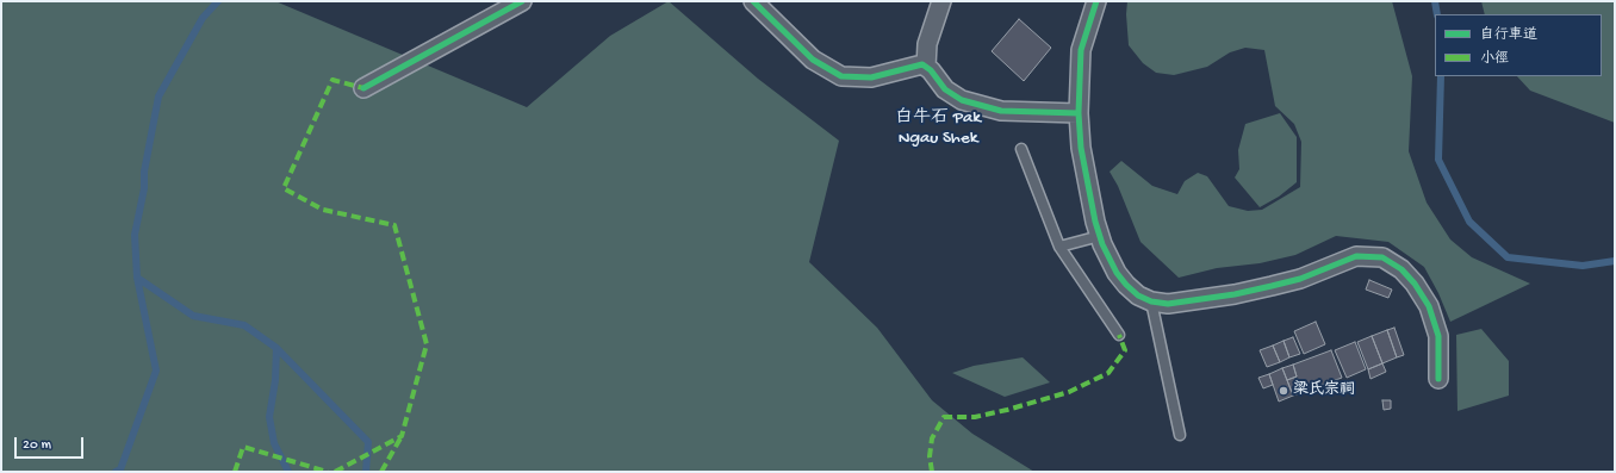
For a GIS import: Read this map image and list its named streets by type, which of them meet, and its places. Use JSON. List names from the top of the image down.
{
  "districts": ["白牛石 Pak Ngau Shek"],
  "places": ["梁氏宗祠"],
  "legend": ["自行車道", "小徑"],
  "scale_bar": "20 m"
}
